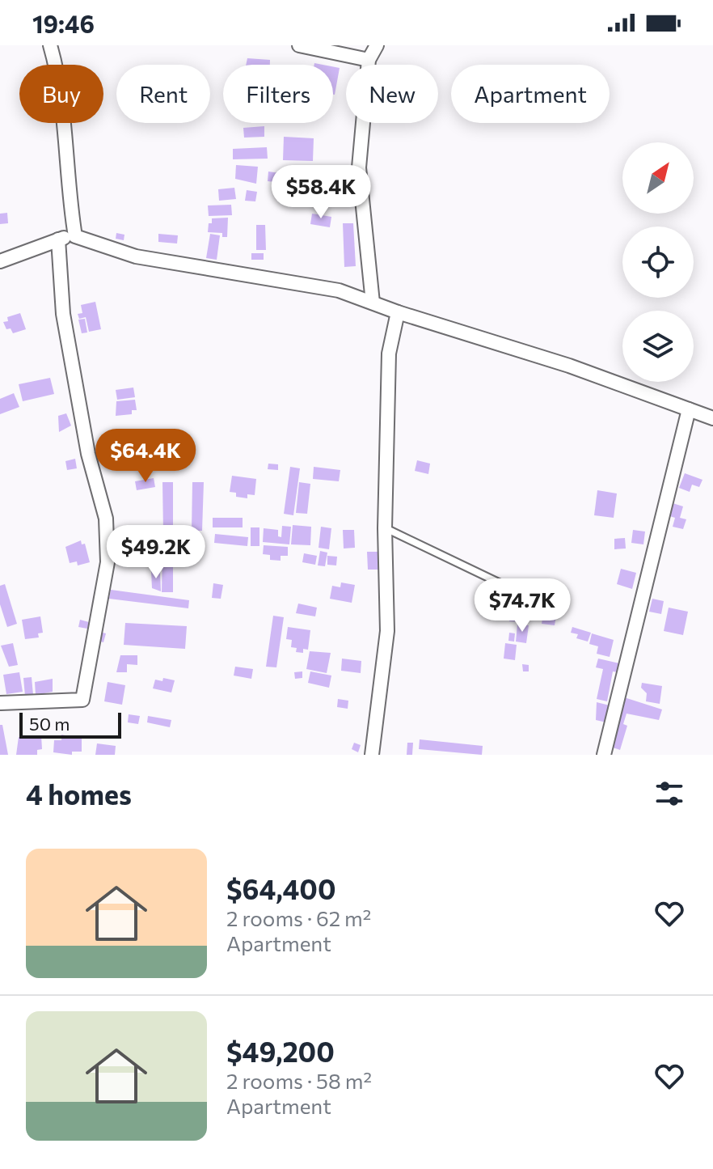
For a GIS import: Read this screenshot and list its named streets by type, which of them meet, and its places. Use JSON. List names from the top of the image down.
{
  "scale_bar": "50 m",
  "north": "top right",
  "page": {
    "status": "19:46",
    "chip": [
      "Buy",
      "Rent",
      "Filters",
      "New",
      "Apartment"
    ],
    "price": [
      "$58.4K",
      "$64.4K",
      "$49.2K",
      "$74.7K"
    ],
    "scale": "50 m",
    "heading": "4 homes",
    "list": [
      {
        "name": "$64,400",
        "note": "2 rooms · 62 m² · Apartment"
      },
      {
        "name": "$49,200",
        "note": "2 rooms · 58 m² · Apartment"
      }
    ]
  }
}
